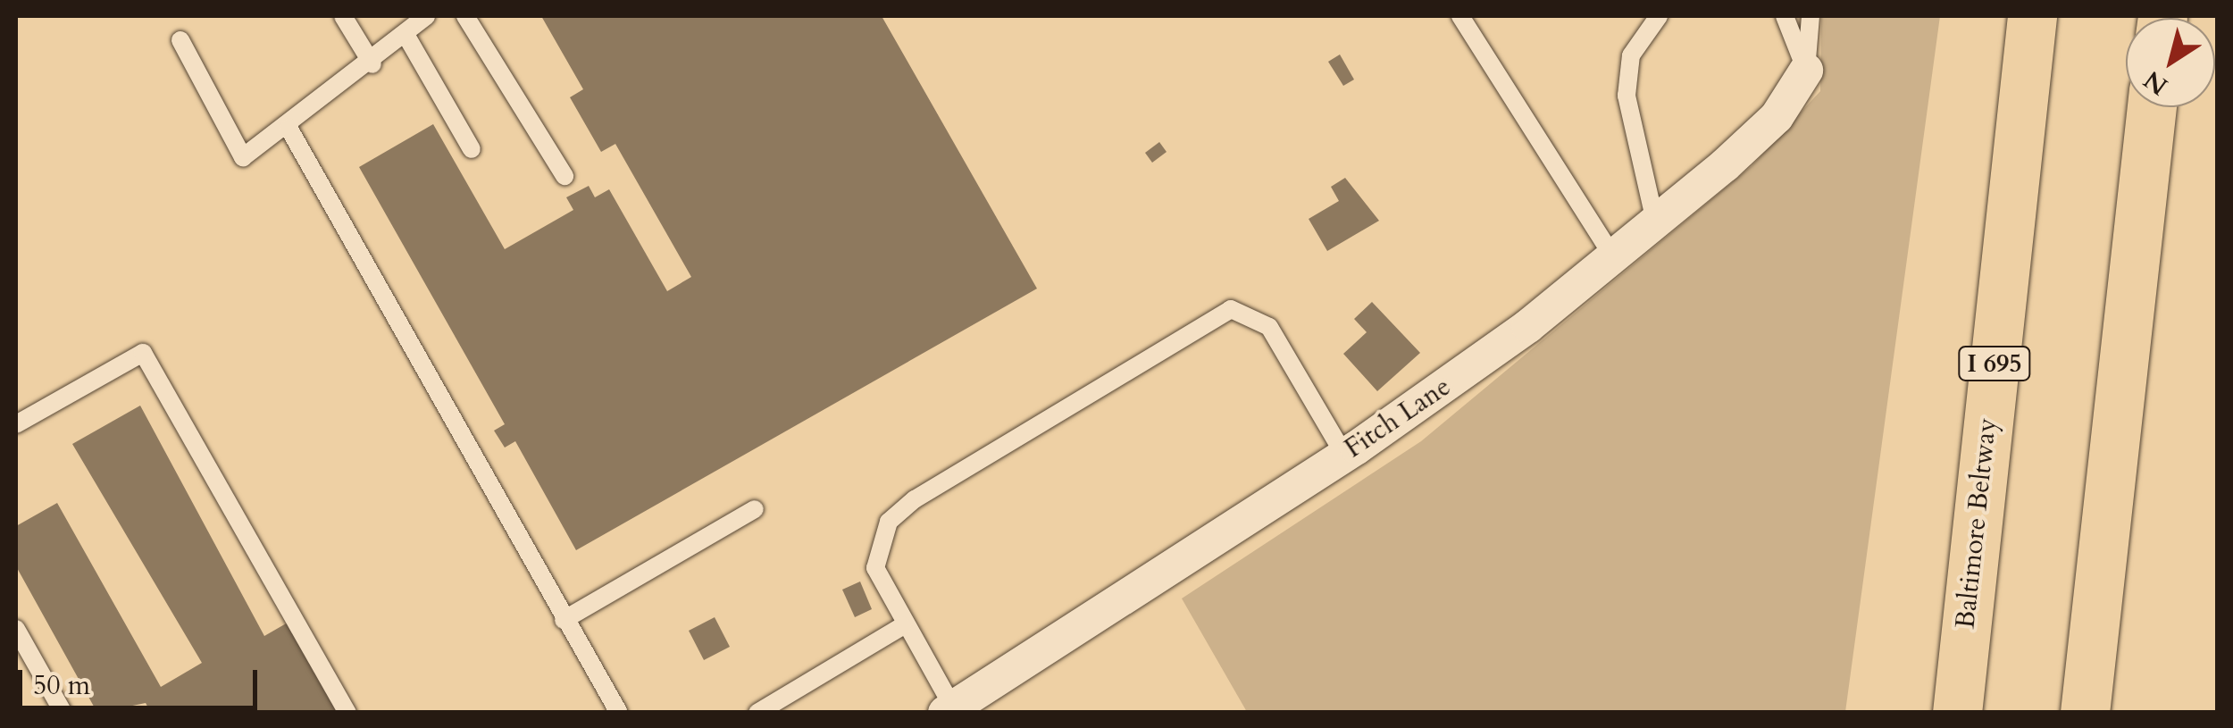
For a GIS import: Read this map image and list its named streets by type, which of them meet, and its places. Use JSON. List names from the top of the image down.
{
  "streets": {
    "highway": ["I 695", "Baltimore Beltway"],
    "street": ["Fitch Lane"]
  },
  "scale_bar": "50 m",
  "north": "bottom left"
}
